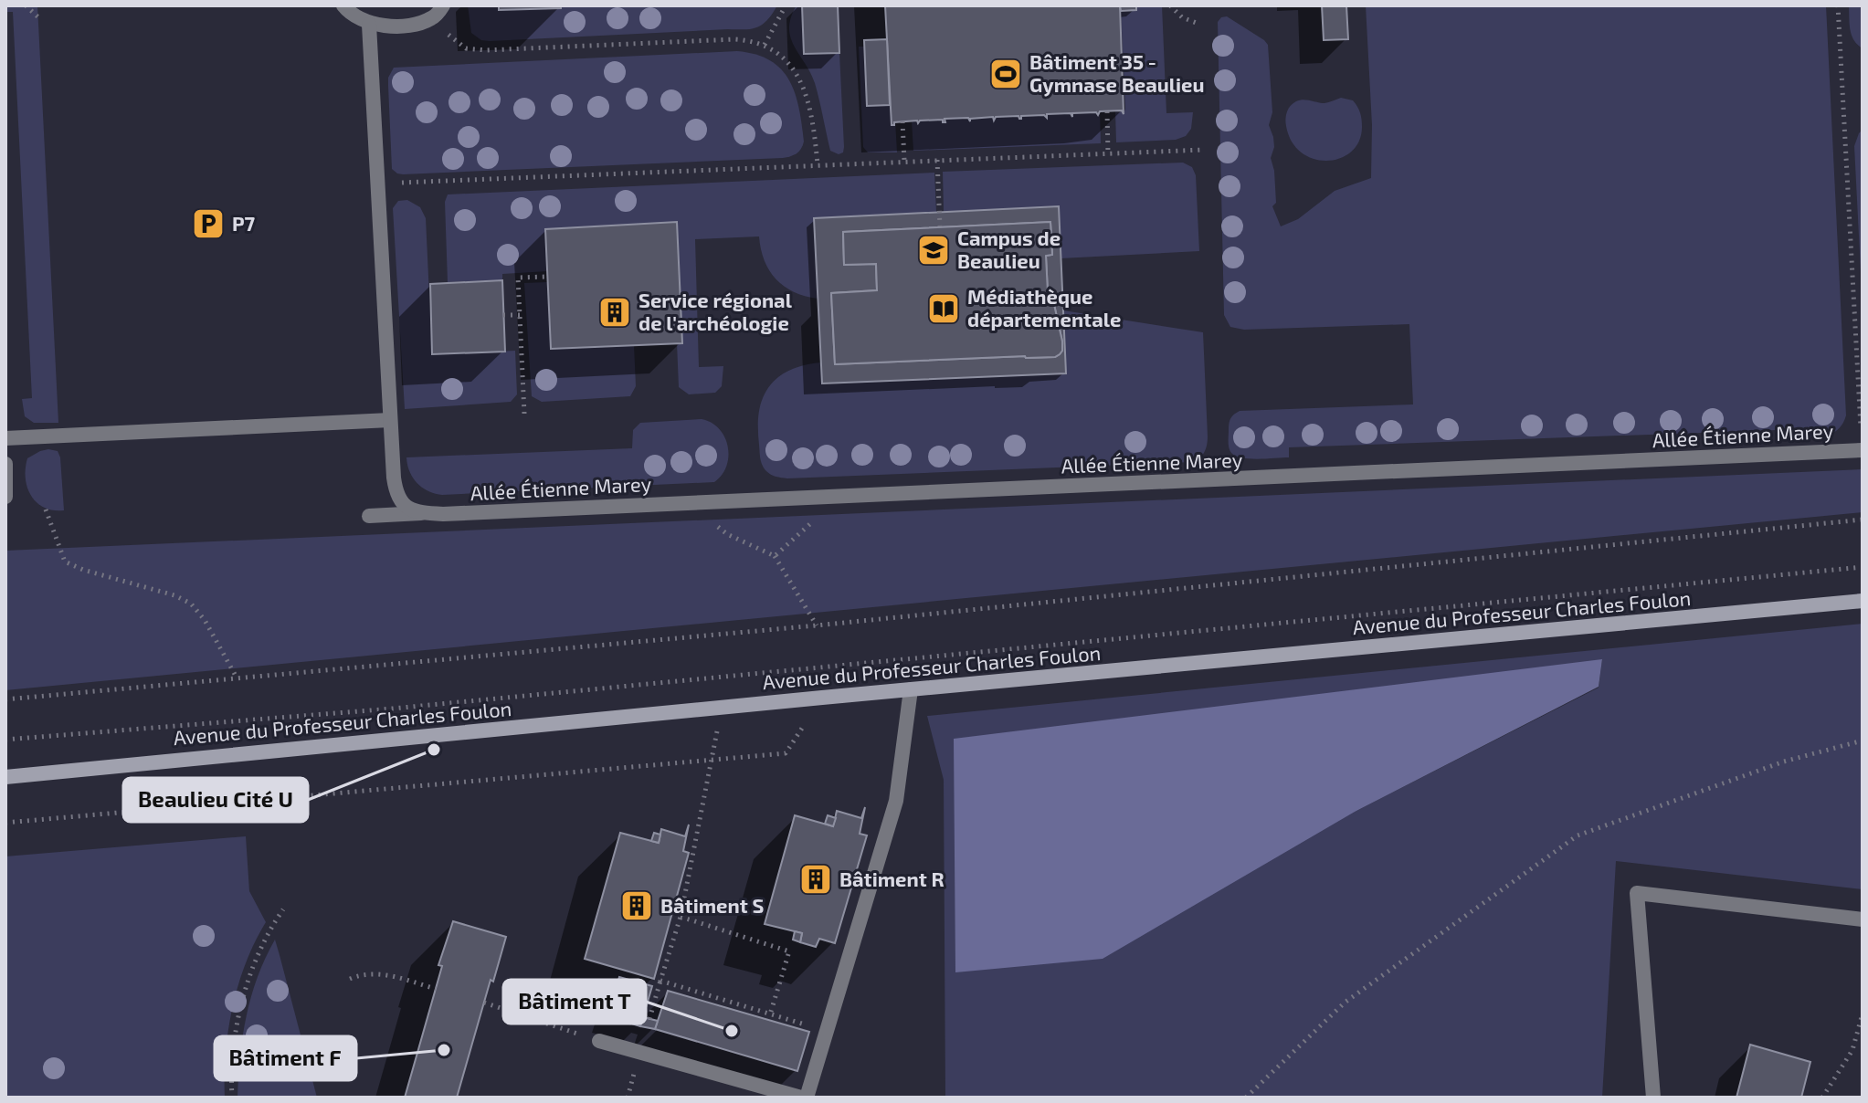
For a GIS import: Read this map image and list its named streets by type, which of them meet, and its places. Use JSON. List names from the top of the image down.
{
  "streets": {
    "main road": ["Avenue du Professeur Charles Foulon"],
    "street": ["Allée Étienne Marey"]
  },
  "places": {
    "sports": ["Bâtiment 35 - Gymnase Beaulieu"],
    "parking": ["P7"],
    "school or university": ["Campus de Beaulieu"],
    "library": ["Médiathèque départementale"],
    "building": ["Service régional de l'archéologie", "Bâtiment R", "Bâtiment S"],
    "other": ["Beaulieu Cité U", "Bâtiment T", "Bâtiment F"]
  }
}
